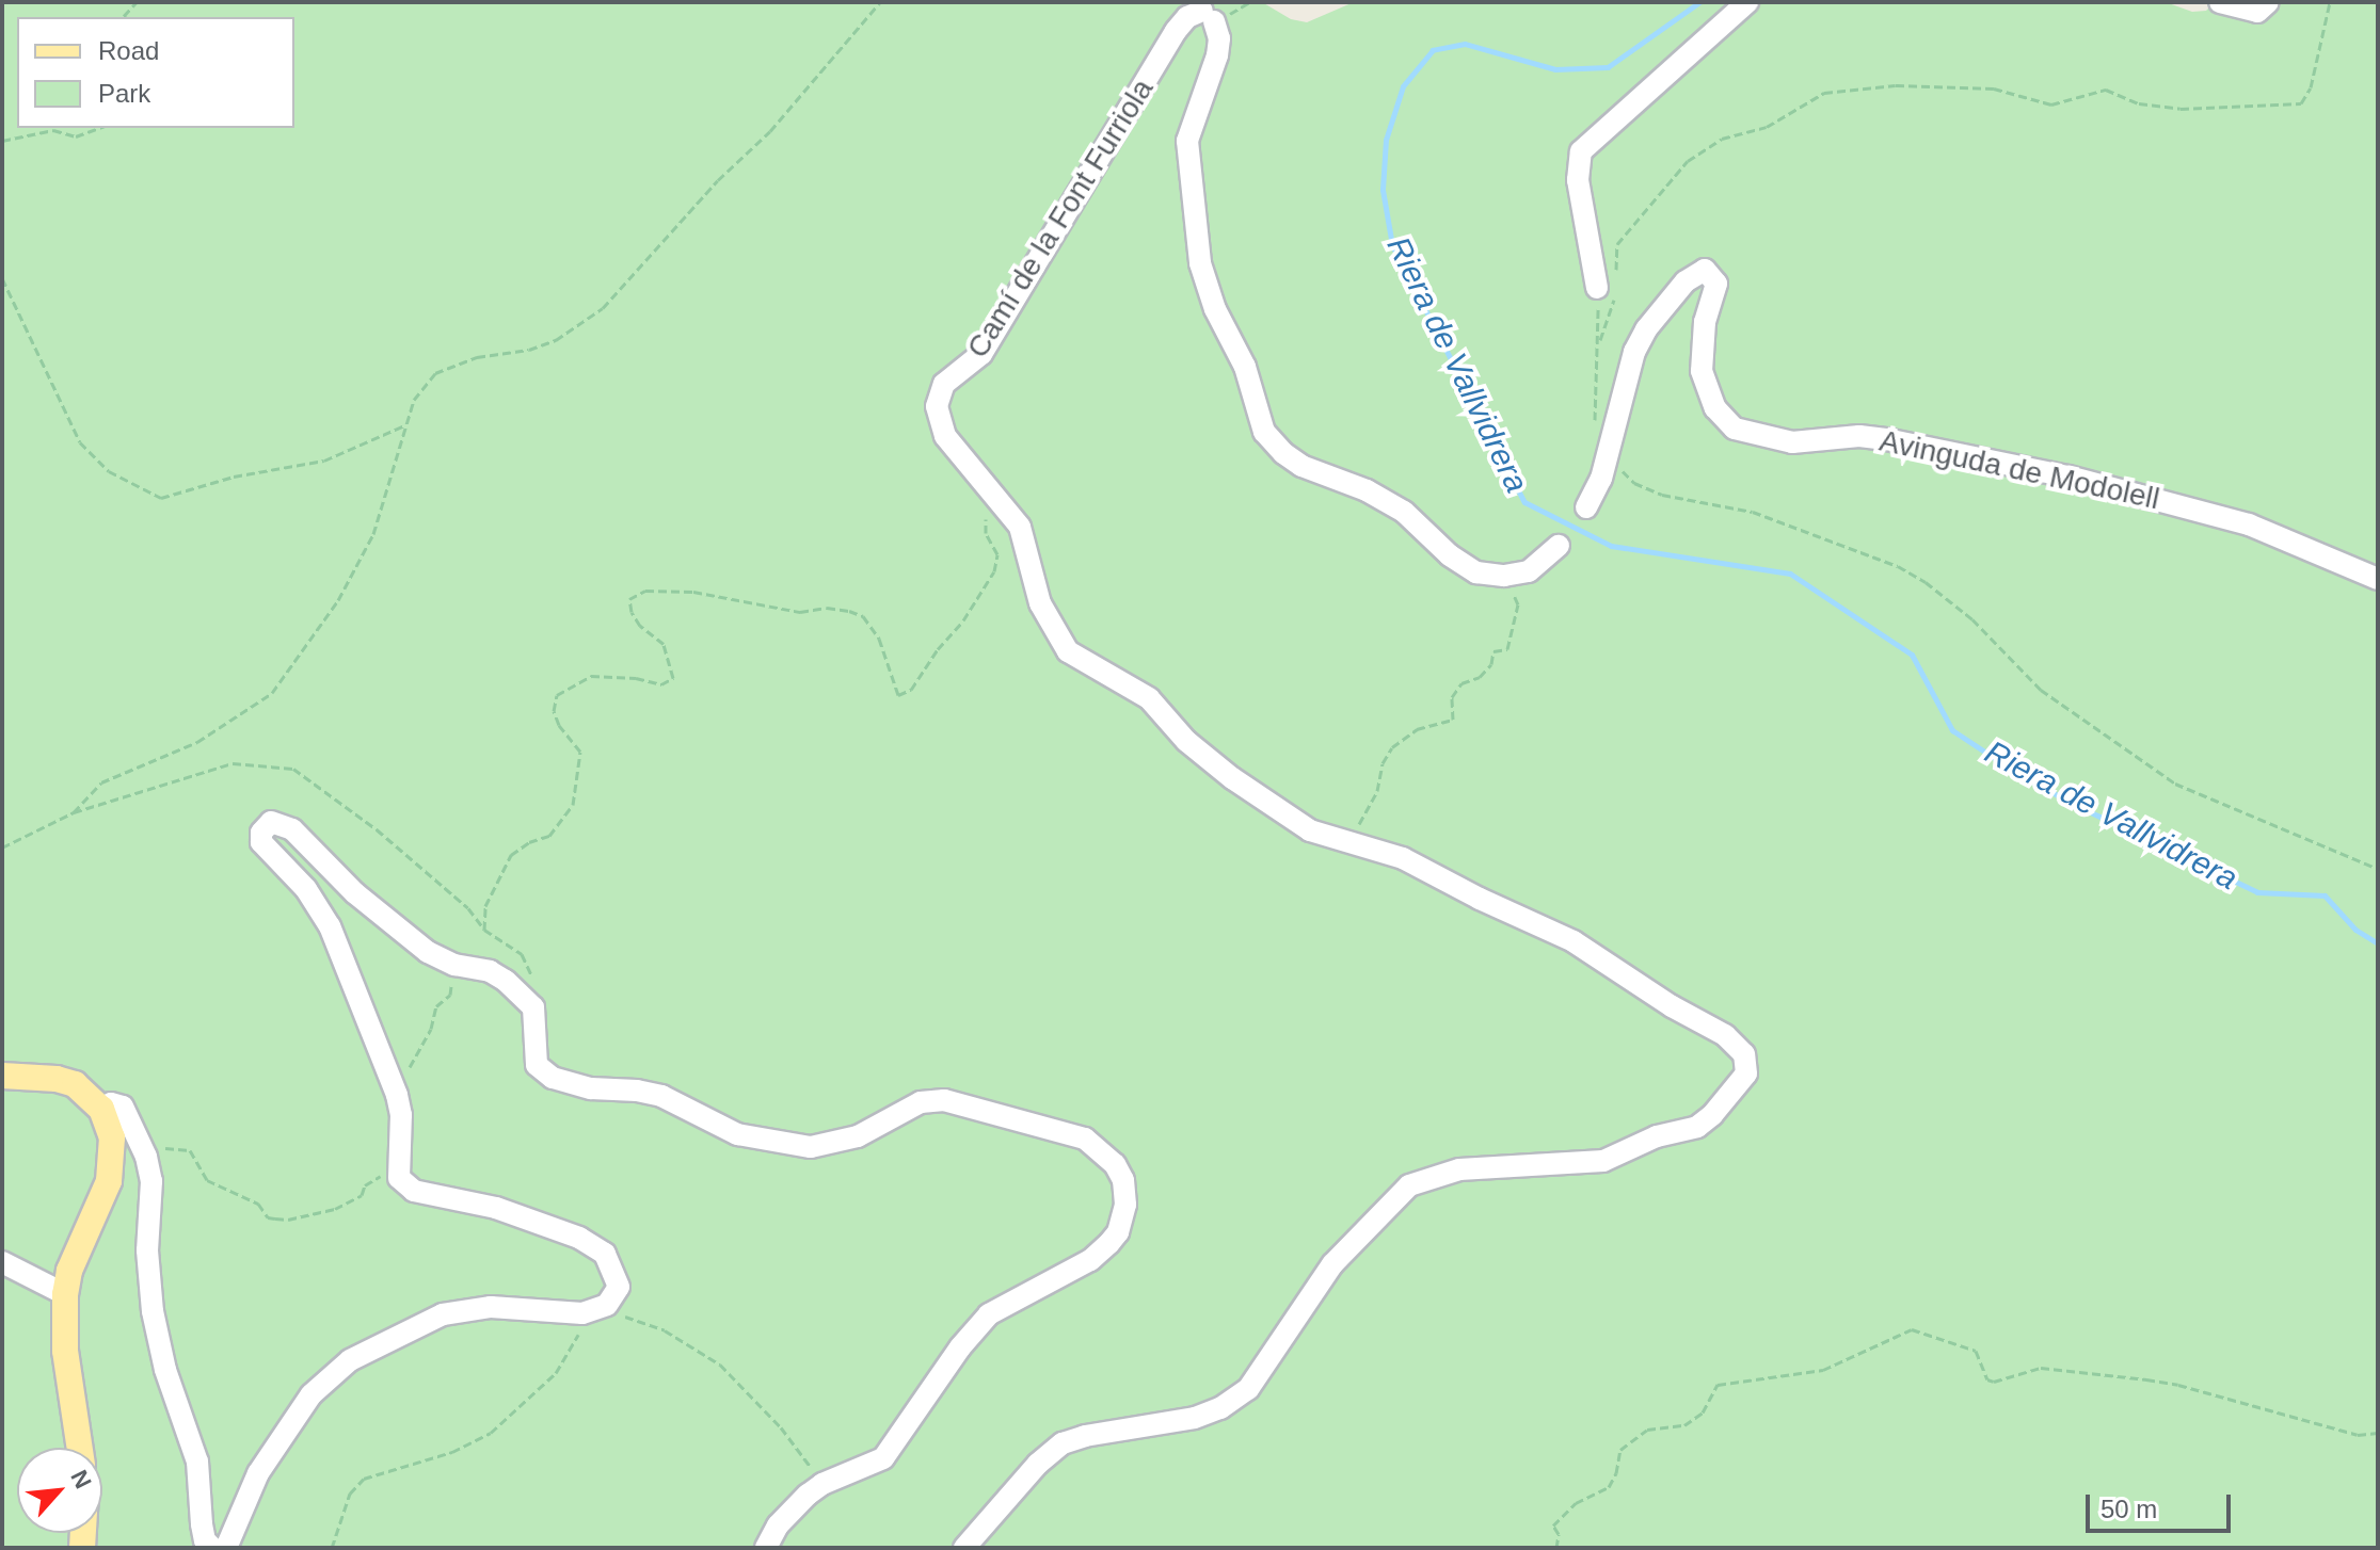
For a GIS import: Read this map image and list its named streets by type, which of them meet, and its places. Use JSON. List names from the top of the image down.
{
  "streets": {
    "street": ["Camí de la Font Furriola", "Avinguda de Modolell"]
  },
  "water": ["Riera de Vallvidrera"],
  "legend": ["Road", "Park"],
  "scale_bar": "50 m",
  "north": "top right"
}
